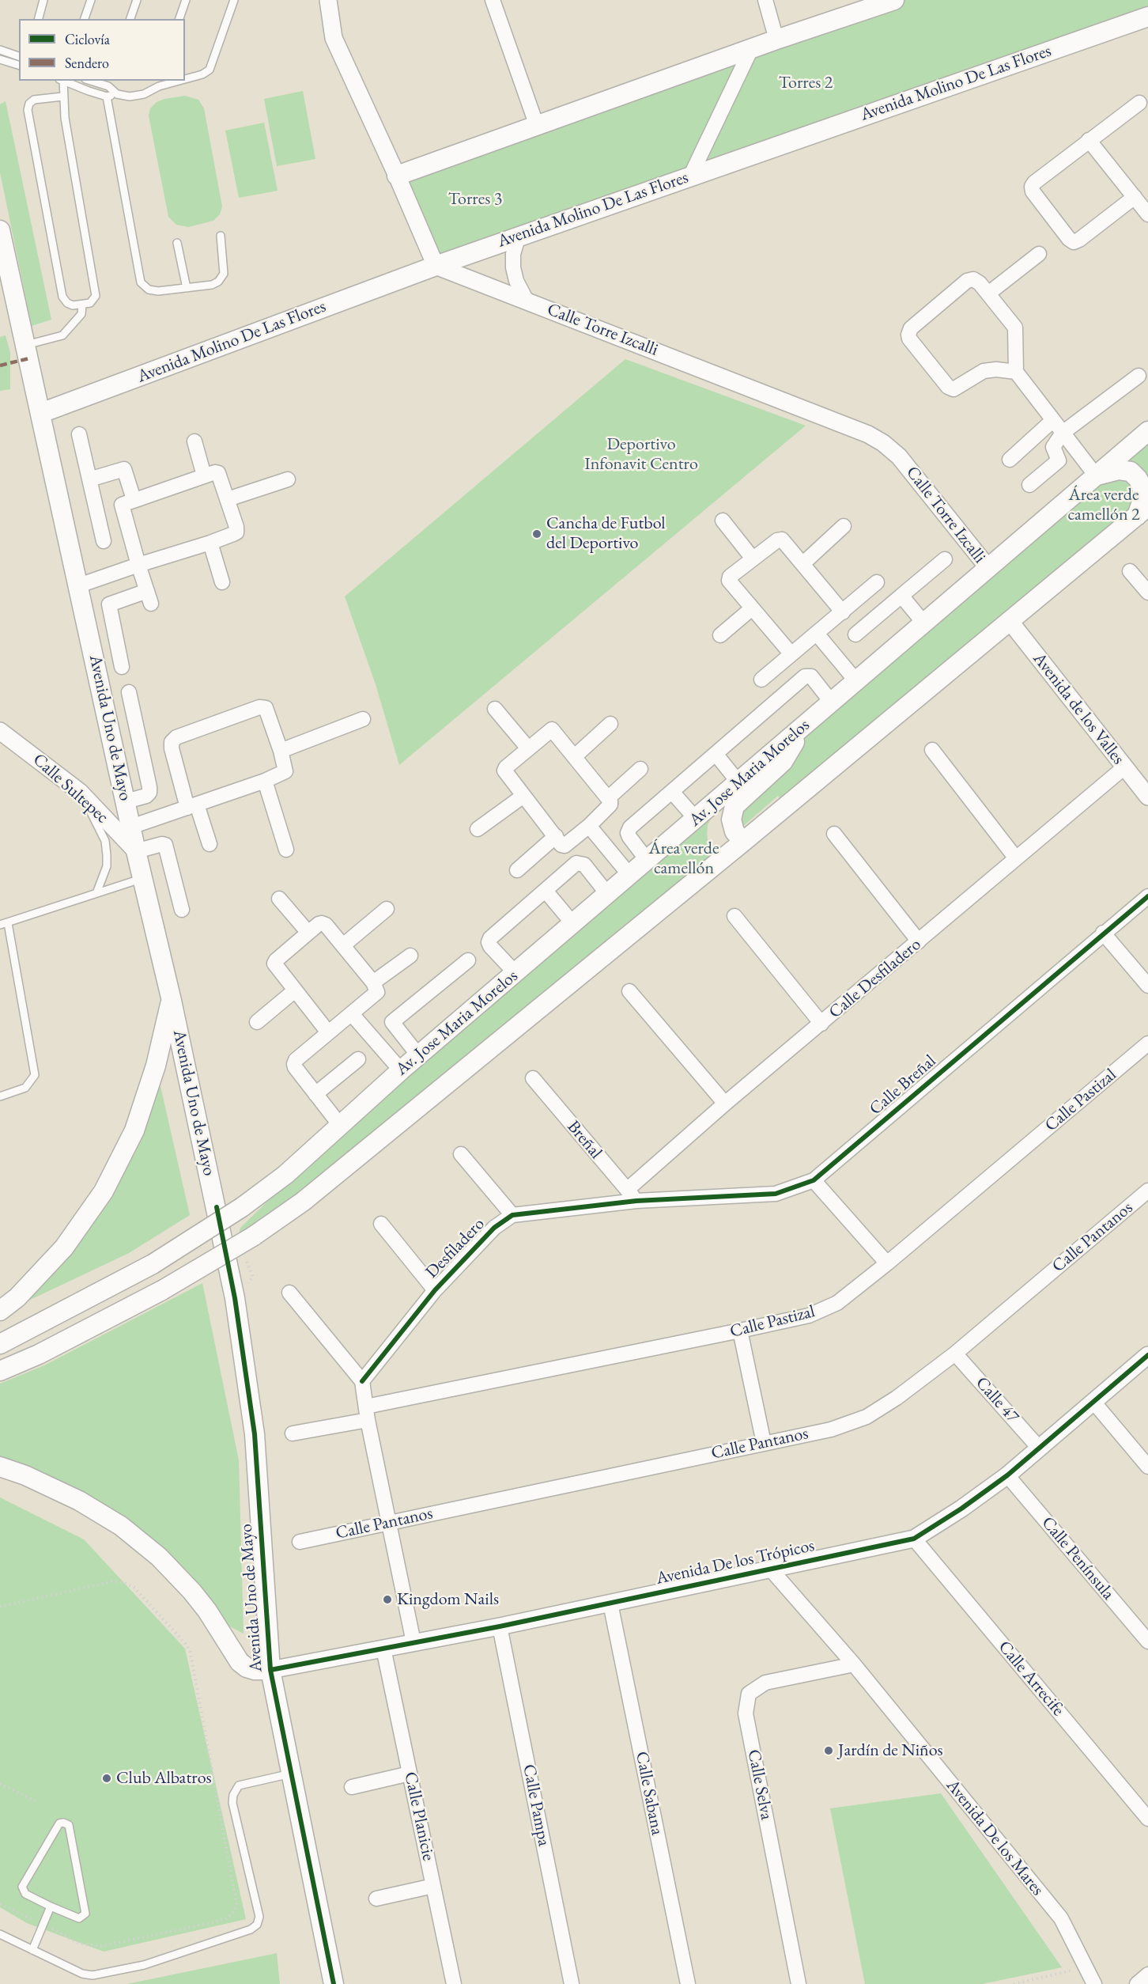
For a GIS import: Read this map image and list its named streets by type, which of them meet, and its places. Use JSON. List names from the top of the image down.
{
  "streets": {
    "main road": ["Avenida Molino De Las Flores", "Avenida Uno de Mayo", "Av. Jose Maria Morelos"],
    "street": [
      "Calle Torre Izcalli",
      "Avenida de los Valles",
      "Calle Sultepec",
      "Calle Desfiladero",
      "Calle Breñal",
      "Calle Pastizal",
      "Breñal",
      "Calle Pantanos",
      "Desfiladero",
      "Calle 47",
      "Calle Península",
      "Avenida De los Trópicos",
      "Calle Arrecife",
      "Calle Selva",
      "Calle Sabana",
      "Calle Pampa",
      "Calle Planicie",
      "Avenida De los Mares"
    ]
  },
  "crossings": [
    ["Avenida Molino De Las Flores", "Calle Torre Izcalli"],
    ["Avenida Molino De Las Flores", "Avenida Uno de Mayo"],
    ["Calle Torre Izcalli", "Av. Jose Maria Morelos"],
    ["Avenida de los Valles", "Calle Desfiladero"],
    ["Avenida Uno de Mayo", "Calle Sultepec"],
    ["Avenida Uno de Mayo", "Avenida De los Trópicos"],
    ["Calle Desfiladero", "Calle Breñal"],
    ["Calle Desfiladero", "Breñal"],
    ["Calle Desfiladero", "Desfiladero"],
    ["Calle Breñal", "Breñal"],
    ["Calle Breñal", "Desfiladero"],
    ["Breñal", "Desfiladero"],
    ["Calle Pantanos", "Calle 47"],
    ["Calle 47", "Avenida De los Trópicos"],
    ["Calle Península", "Avenida De los Trópicos"],
    ["Avenida De los Trópicos", "Calle Arrecife"],
    ["Avenida De los Trópicos", "Calle Sabana"],
    ["Avenida De los Trópicos", "Calle Pampa"],
    ["Avenida De los Trópicos", "Calle Planicie"],
    ["Avenida De los Trópicos", "Avenida De los Mares"],
    ["Calle Selva", "Avenida De los Mares"]
  ],
  "parks": [
    "Torres 2",
    "Torres 3",
    "Deportivo Infonavit Centro",
    "Área verde camellón 2",
    "Área verde camellón"
  ],
  "places": [
    "Cancha de Futbol del Deportivo",
    "Kingdom Nails",
    "Jardín de Niños",
    "Club Albatros"
  ],
  "legend": ["Ciclovía", "Sendero"]
}
